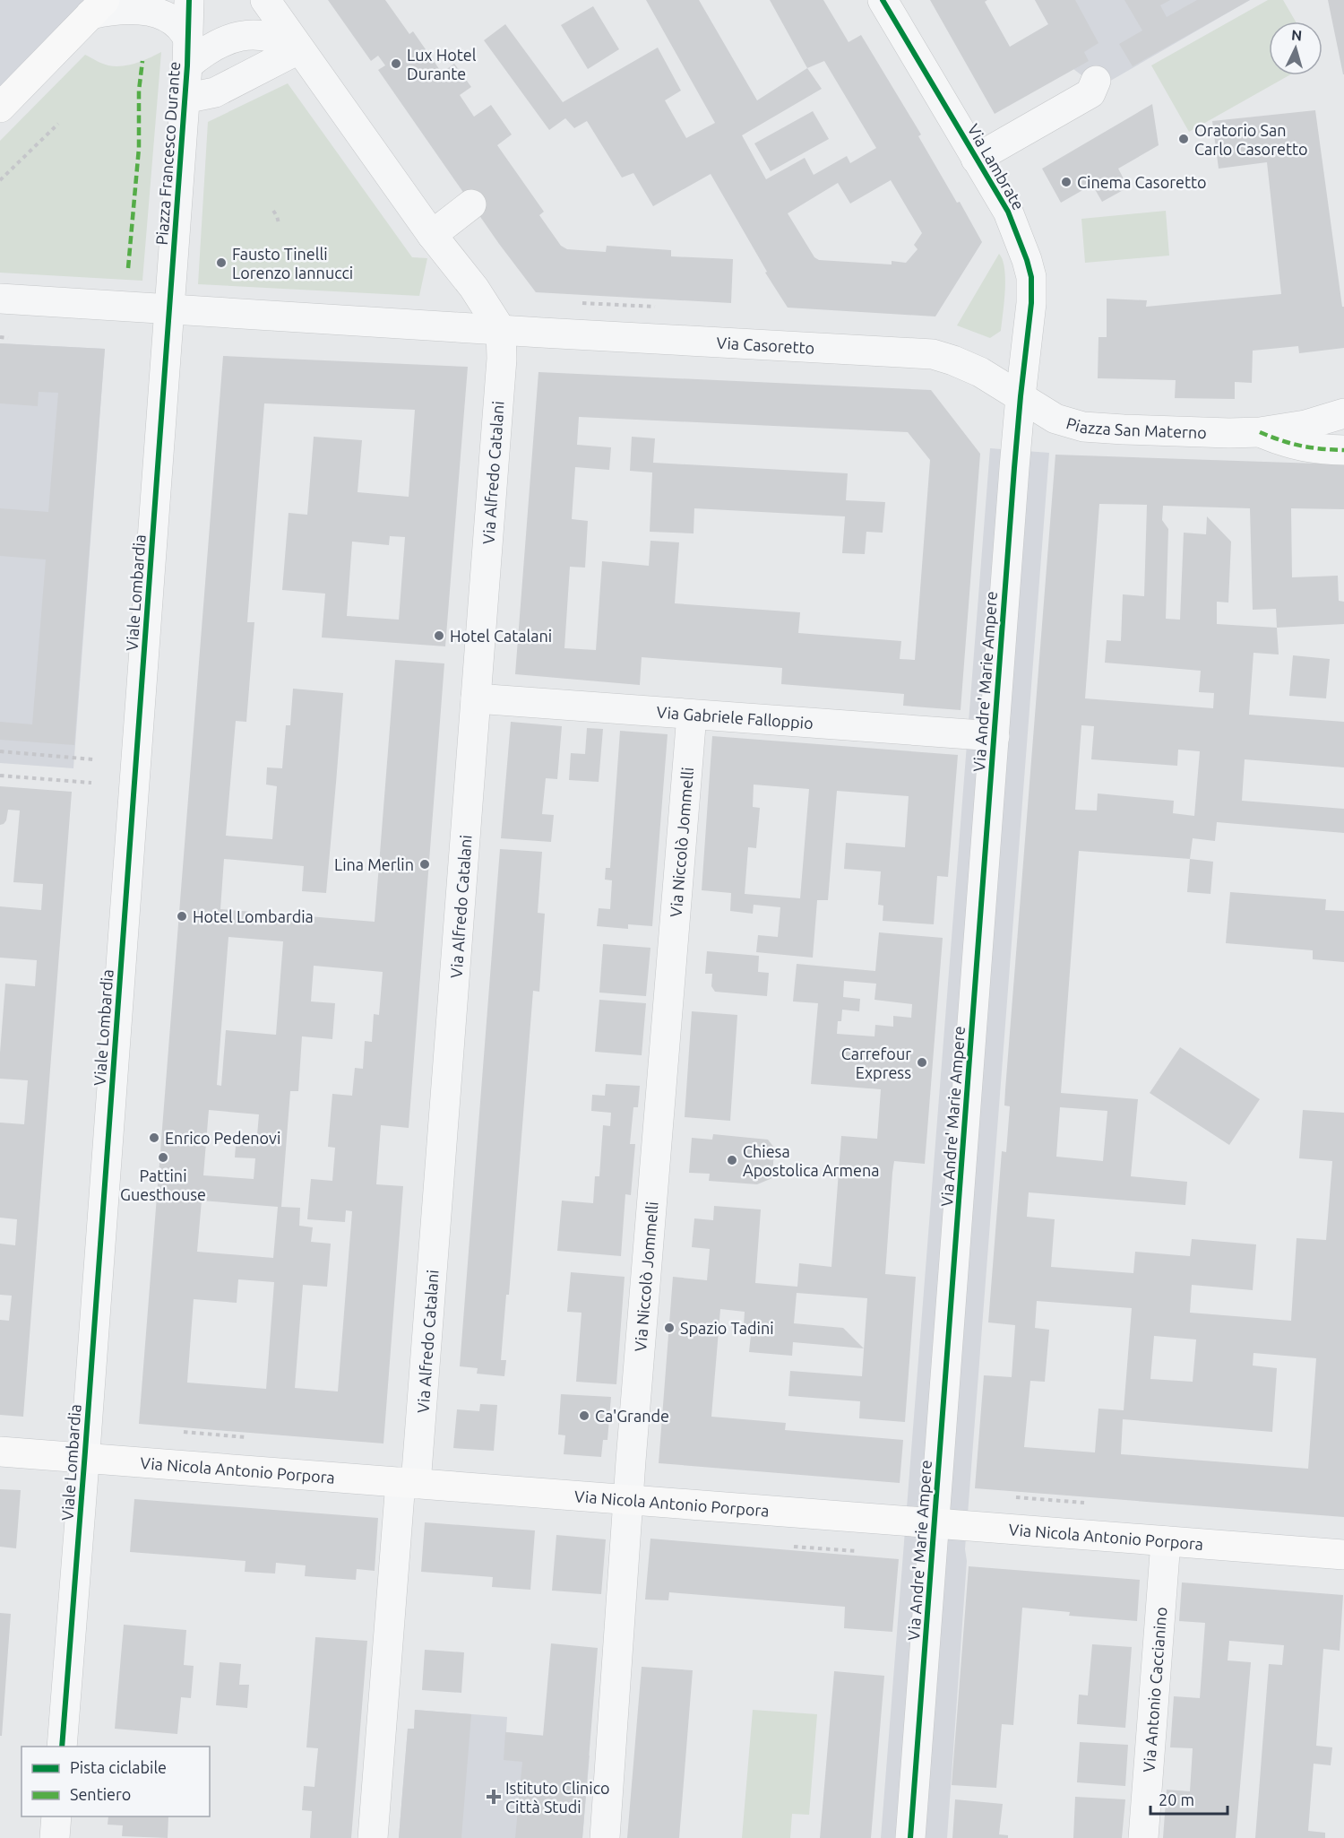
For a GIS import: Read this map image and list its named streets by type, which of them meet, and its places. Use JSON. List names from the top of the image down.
{
  "streets": {
    "main road": ["Via Nicola Antonio Porpora"],
    "street": [
      "Piazza Francesco Durante",
      "Via Lambrate",
      "Via Casoretto",
      "Piazza San Materno",
      "Via Alfredo Catalani",
      "Viale Lombardia",
      "Via Andre' Marie Ampere",
      "Via Gabriele Falloppio",
      "Via Niccolò Jommelli",
      "Via Antonio Caccianino"
    ]
  },
  "crossings": [
    ["Piazza Francesco Durante", "Viale Lombardia"],
    ["Via Lambrate", "Via Casoretto"],
    ["Via Lambrate", "Piazza San Materno"],
    ["Via Lambrate", "Via Andre' Marie Ampere"],
    ["Via Casoretto", "Piazza San Materno"],
    ["Via Casoretto", "Via Alfredo Catalani"],
    ["Via Casoretto", "Via Andre' Marie Ampere"],
    ["Piazza San Materno", "Via Andre' Marie Ampere"],
    ["Via Alfredo Catalani", "Via Gabriele Falloppio"],
    ["Via Alfredo Catalani", "Via Nicola Antonio Porpora"],
    ["Viale Lombardia", "Via Nicola Antonio Porpora"],
    ["Via Andre' Marie Ampere", "Via Gabriele Falloppio"],
    ["Via Andre' Marie Ampere", "Via Nicola Antonio Porpora"],
    ["Via Gabriele Falloppio", "Via Niccolò Jommelli"],
    ["Via Niccolò Jommelli", "Via Nicola Antonio Porpora"],
    ["Via Nicola Antonio Porpora", "Via Antonio Caccianino"]
  ],
  "places": {
    "other": [
      "Lux Hotel Durante",
      "Oratorio San Carlo Casoretto",
      "Cinema Casoretto",
      "Fausto Tinelli Lorenzo Iannucci",
      "Hotel Catalani",
      "Lina Merlin",
      "Hotel Lombardia",
      "Carrefour Express",
      "Enrico Pedenovi",
      "Pattini Guesthouse",
      "Chiesa Apostolica Armena",
      "Spazio Tadini",
      "Ca'Grande"
    ],
    "health": ["Istituto Clinico Città Studi"]
  },
  "legend": ["Pista ciclabile", "Sentiero"],
  "scale_bar": "20 m",
  "north": "top"
}
